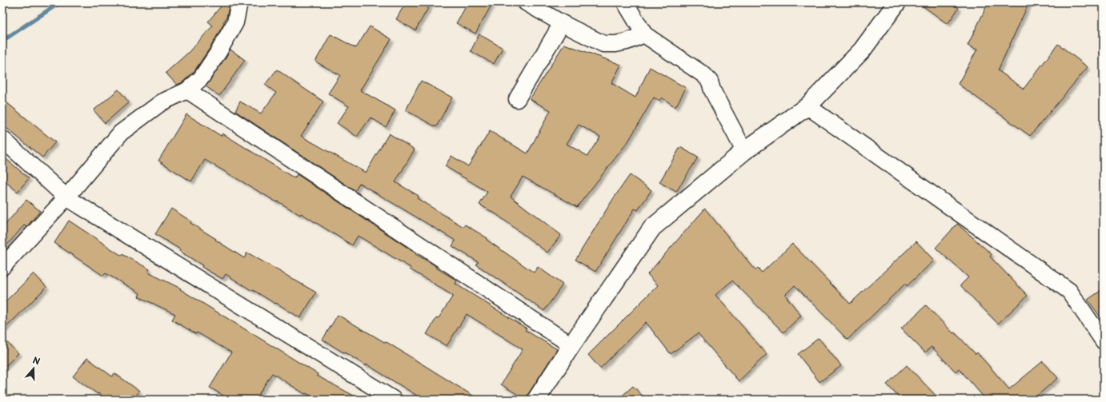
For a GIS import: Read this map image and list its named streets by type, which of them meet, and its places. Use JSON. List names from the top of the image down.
{
  "north": "top"
}
